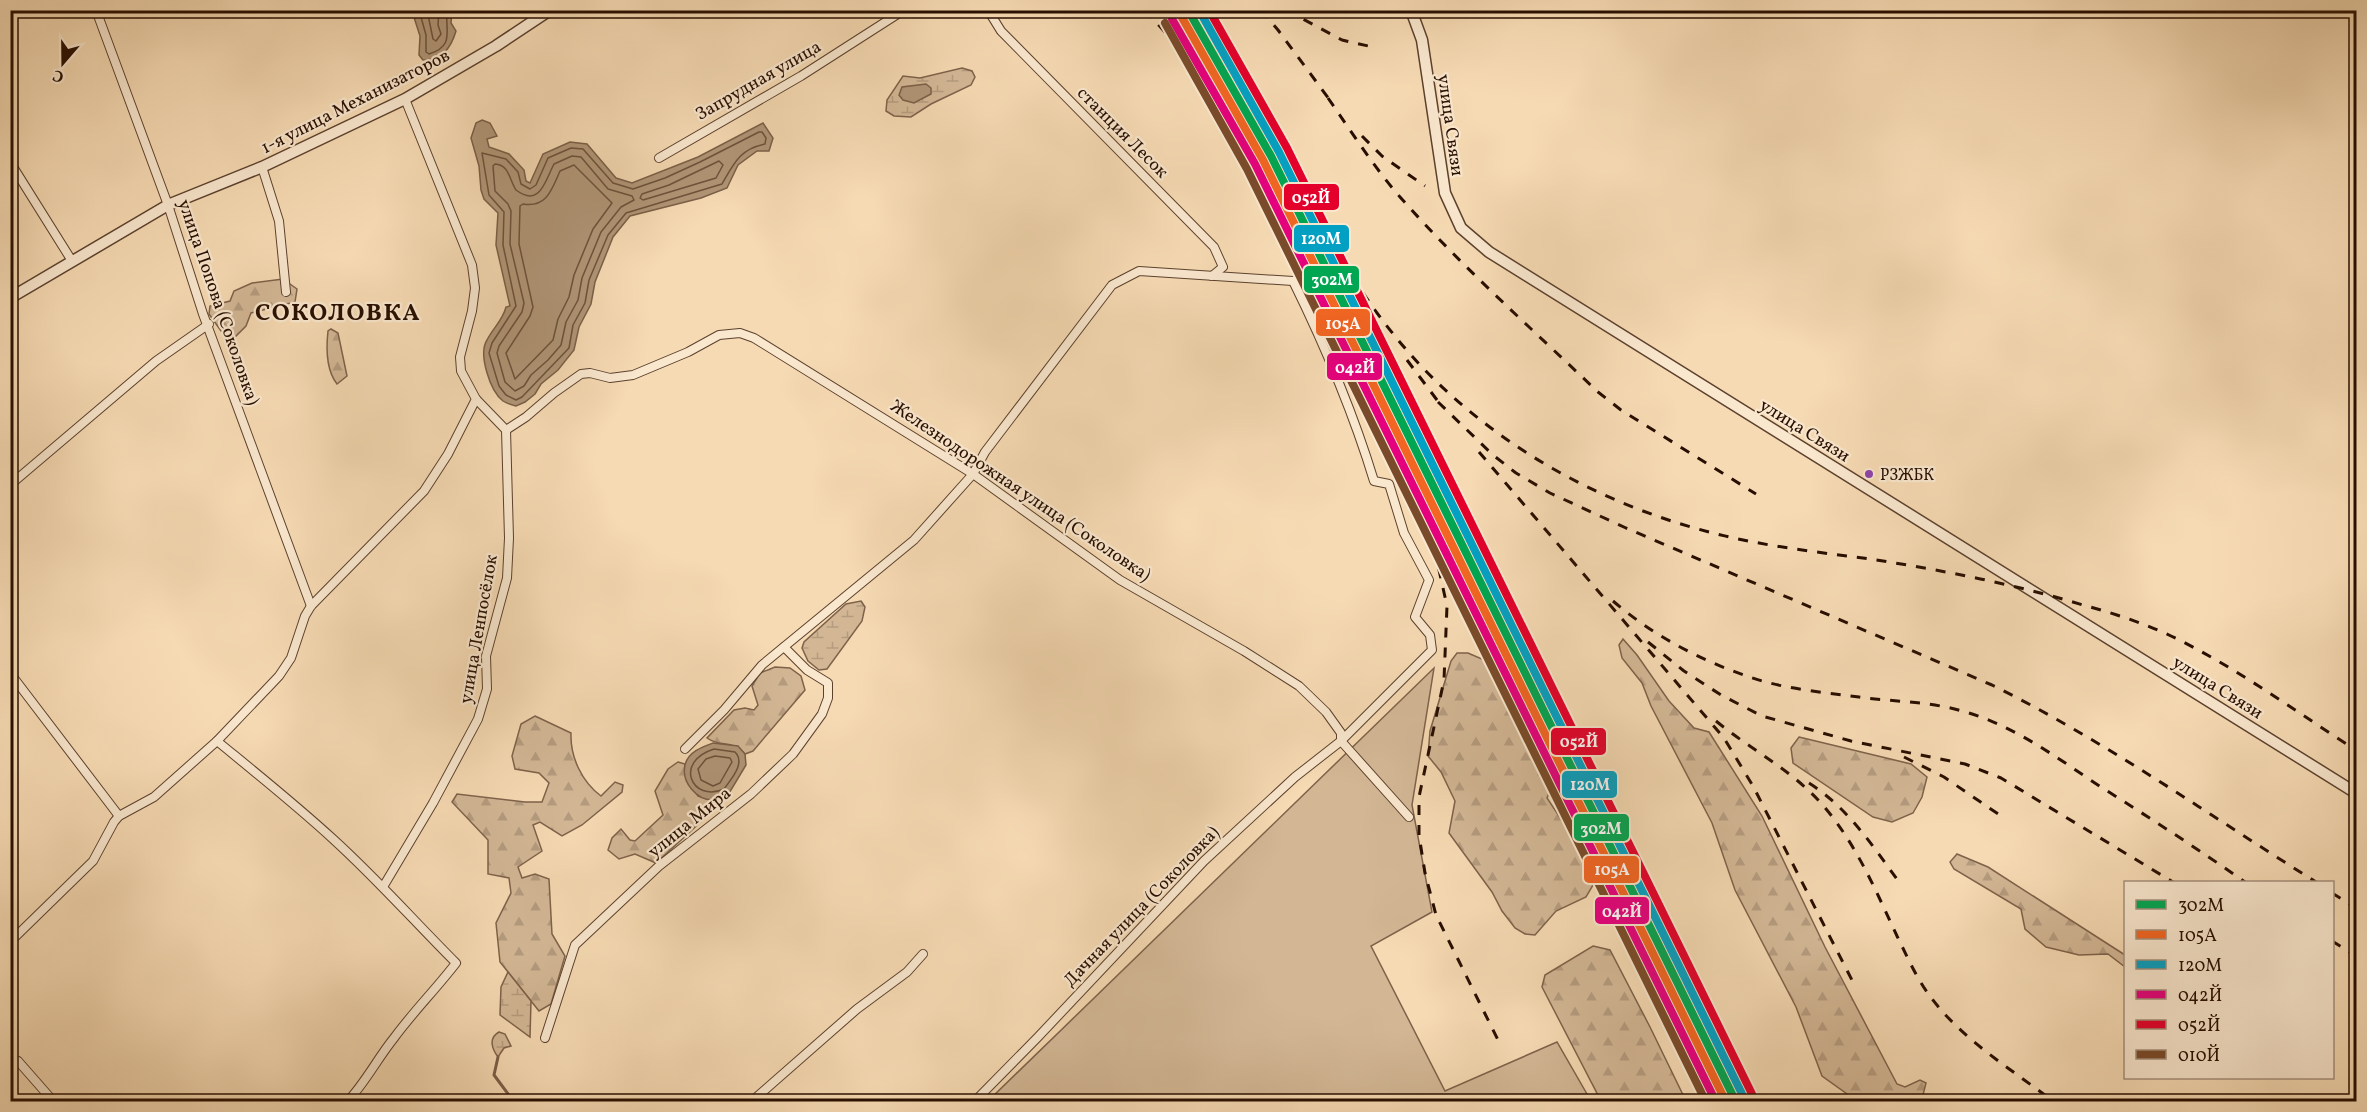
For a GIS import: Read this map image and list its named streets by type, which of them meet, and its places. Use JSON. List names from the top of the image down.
{
  "streets": {
    "street": [
      "Запрудная улица",
      "1-я улица Механизаторов",
      "улица Связи",
      "станция Лесок",
      "улица Попова (Соколовка)",
      "Железнодорожная улица (Соколовка)",
      "улица Ленпосёлок",
      "улица Мира",
      "Дачная улица (Соколовка)"
    ]
  },
  "crossings": [
    ["1-я улица Механизаторов", "улица Попова (Соколовка)"],
    ["Железнодорожная улица (Соколовка)", "улица Ленпосёлок"],
    ["Железнодорожная улица (Соколовка)", "Дачная улица (Соколовка)"]
  ],
  "districts": ["СОКОЛОВКА"],
  "places": ["РЗЖБК"],
  "lines": [
    "transit line 302М",
    "transit line 120М",
    "transit line 052Й",
    "transit line 105А",
    "transit line 042Й",
    "transit line 010Й"
  ],
  "legend": [
    "302М",
    "105А",
    "120М",
    "042Й",
    "052Й",
    "010Й"
  ],
  "north": "bottom"
}
